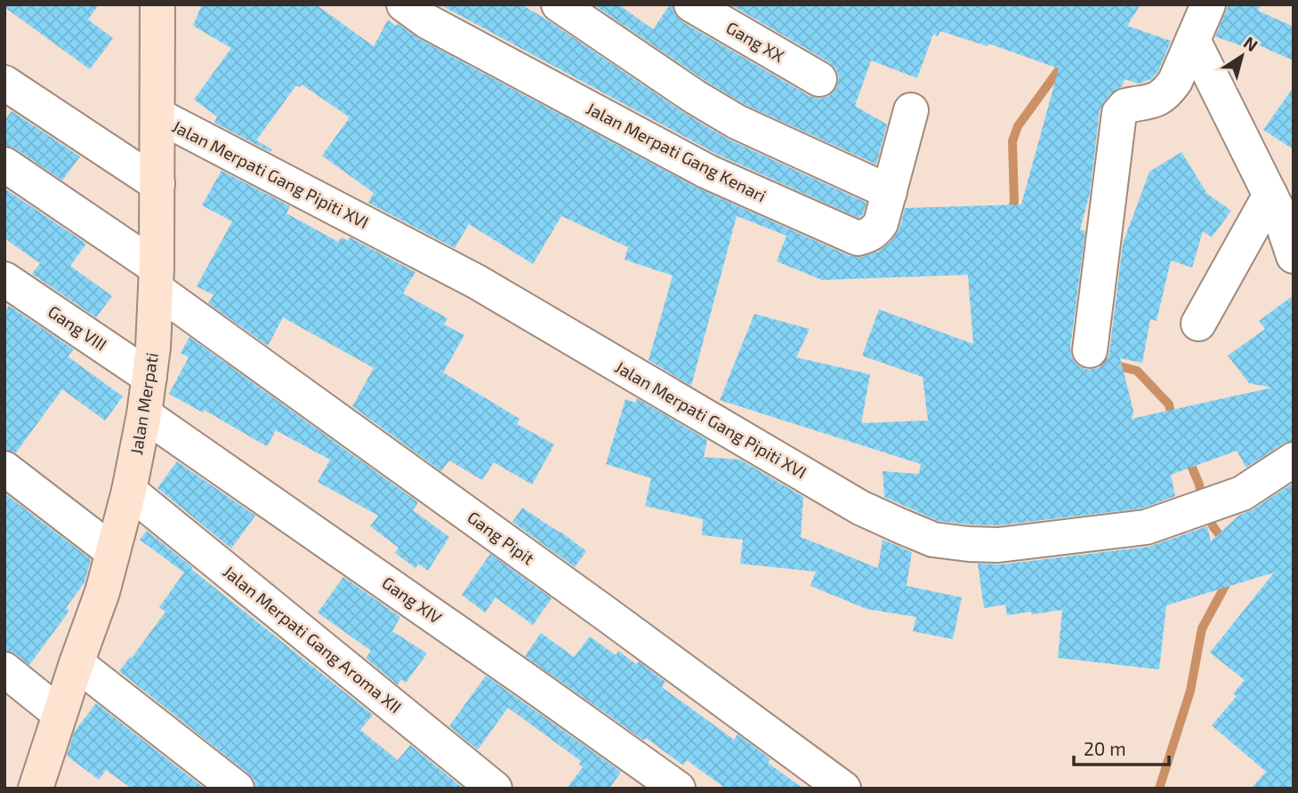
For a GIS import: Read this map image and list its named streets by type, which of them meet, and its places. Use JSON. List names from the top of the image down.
{
  "streets": {
    "street": [
      "Gang XX",
      "Jalan Merpati Gang Kenari",
      "Jalan Merpati Gang Pipiti XVI",
      "Gang VIII",
      "Jalan Merpati",
      "Gang Pipit",
      "Gang XIV",
      "Jalan Merpati Gang Aroma XII"
    ]
  },
  "crossings": [
    ["Jalan Merpati Gang Pipiti XVI", "Jalan Merpati"],
    ["Gang VIII", "Jalan Merpati"],
    ["Jalan Merpati", "Gang Pipit"],
    ["Jalan Merpati", "Gang XIV"],
    ["Jalan Merpati", "Jalan Merpati Gang Aroma XII"]
  ],
  "scale_bar": "20 m",
  "north": "top right"
}
